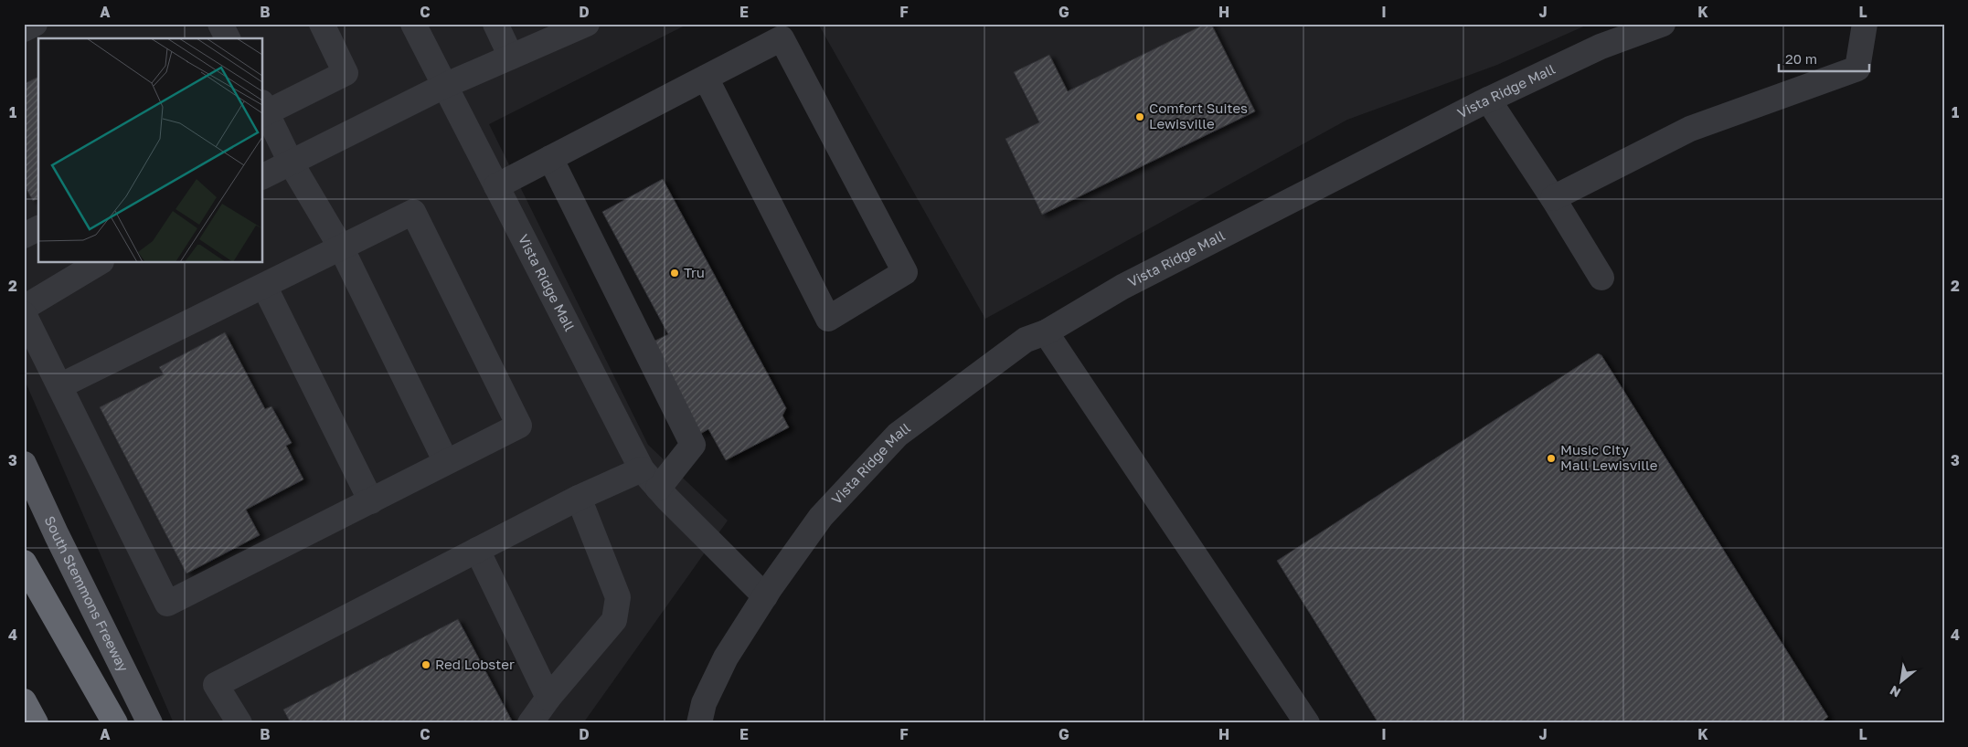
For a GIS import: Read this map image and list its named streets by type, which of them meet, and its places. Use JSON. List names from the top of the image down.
{
  "streets": {
    "main road": ["South Stemmons Freeway"],
    "street": ["Vista Ridge Mall"]
  },
  "places": [
    "Comfort Suites Lewisville",
    "Tru",
    "Music City Mall Lewisville",
    "Red Lobster"
  ],
  "scale_bar": "20 m",
  "north": "bottom left",
  "grid": {
    "columns": [
      "A",
      "B",
      "C",
      "D",
      "E",
      "F",
      "G",
      "H",
      "I",
      "J",
      "K",
      "L"
    ],
    "rows": [
      "1",
      "2",
      "3",
      "4"
    ]
  }
}
